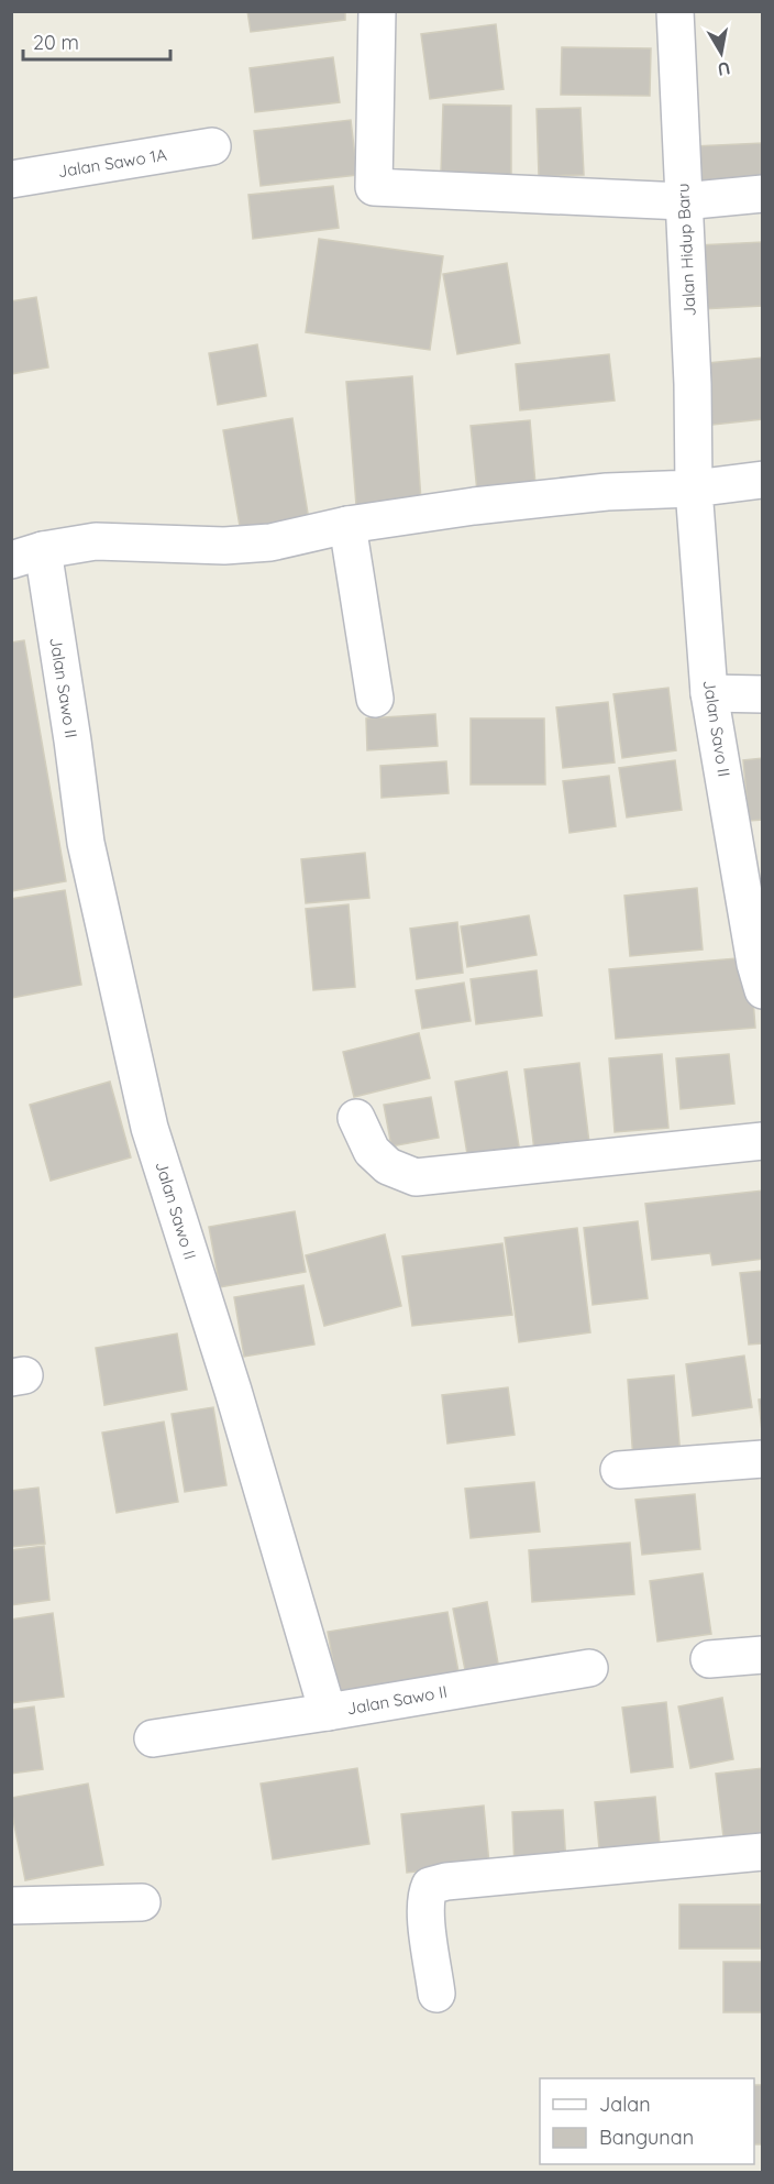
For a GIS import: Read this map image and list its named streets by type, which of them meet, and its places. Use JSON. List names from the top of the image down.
{
  "streets": {
    "street": [
      "Jalan Sawo 1A",
      "Jalan Hidup Baru",
      "Jalan Sawo II",
      "Jalan Savo II"
    ]
  },
  "crossings": [
    ["Jalan Hidup Baru", "Jalan Savo II"]
  ],
  "legend": ["Jalan", "Bangunan"],
  "scale_bar": "20 m",
  "north": "bottom"
}
